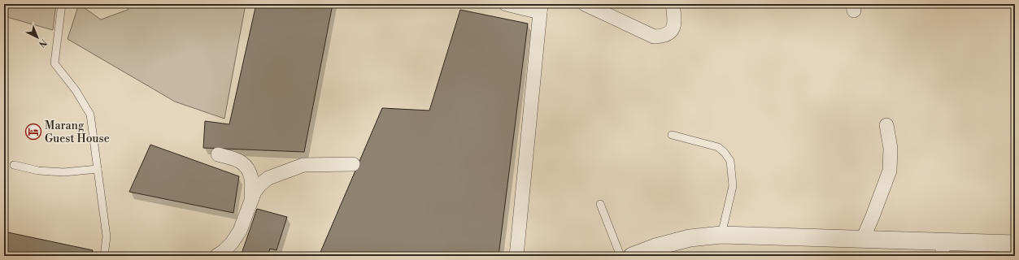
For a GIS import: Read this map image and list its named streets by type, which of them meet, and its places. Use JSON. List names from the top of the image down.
{
  "places": {
    "hotel": ["Marang Guest House"]
  },
  "north": "bottom right"
}
